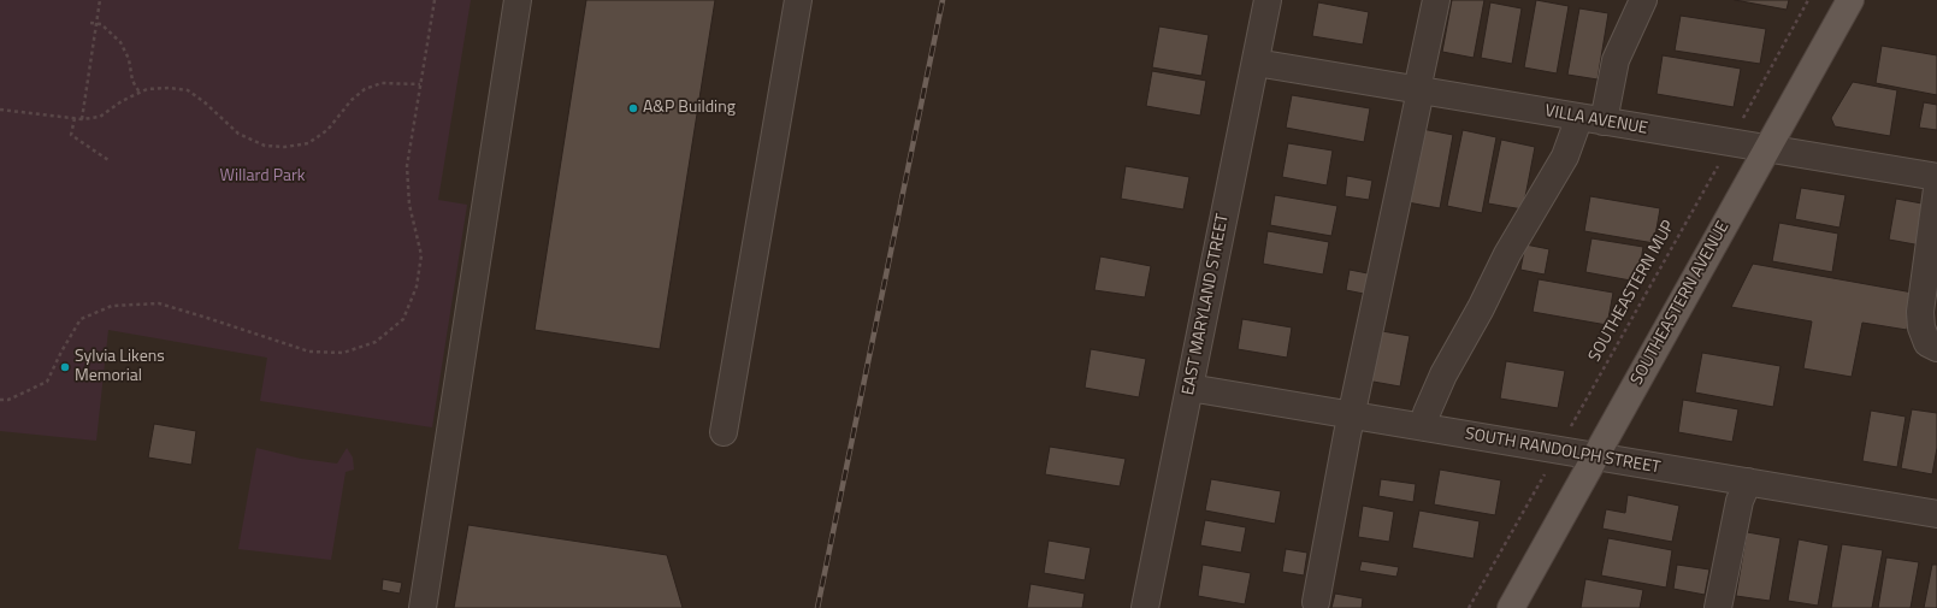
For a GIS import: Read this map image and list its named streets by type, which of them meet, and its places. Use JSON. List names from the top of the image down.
{
  "streets": {
    "main road": ["SOUTHEASTERN AVENUE"],
    "street": ["VILLA AVENUE", "EAST MARYLAND STREET", "SOUTH RANDOLPH STREET"],
    "path": ["SOUTHEASTERN MUP"]
  },
  "crossings": [
    ["VILLA AVENUE", "SOUTHEASTERN AVENUE"],
    ["VILLA AVENUE", "EAST MARYLAND STREET"],
    ["SOUTHEASTERN AVENUE", "SOUTH RANDOLPH STREET"],
    ["EAST MARYLAND STREET", "SOUTH RANDOLPH STREET"]
  ],
  "parks": ["Willard Park"],
  "places": ["A&P Building", "Sylvia Likens Memorial"]
}
